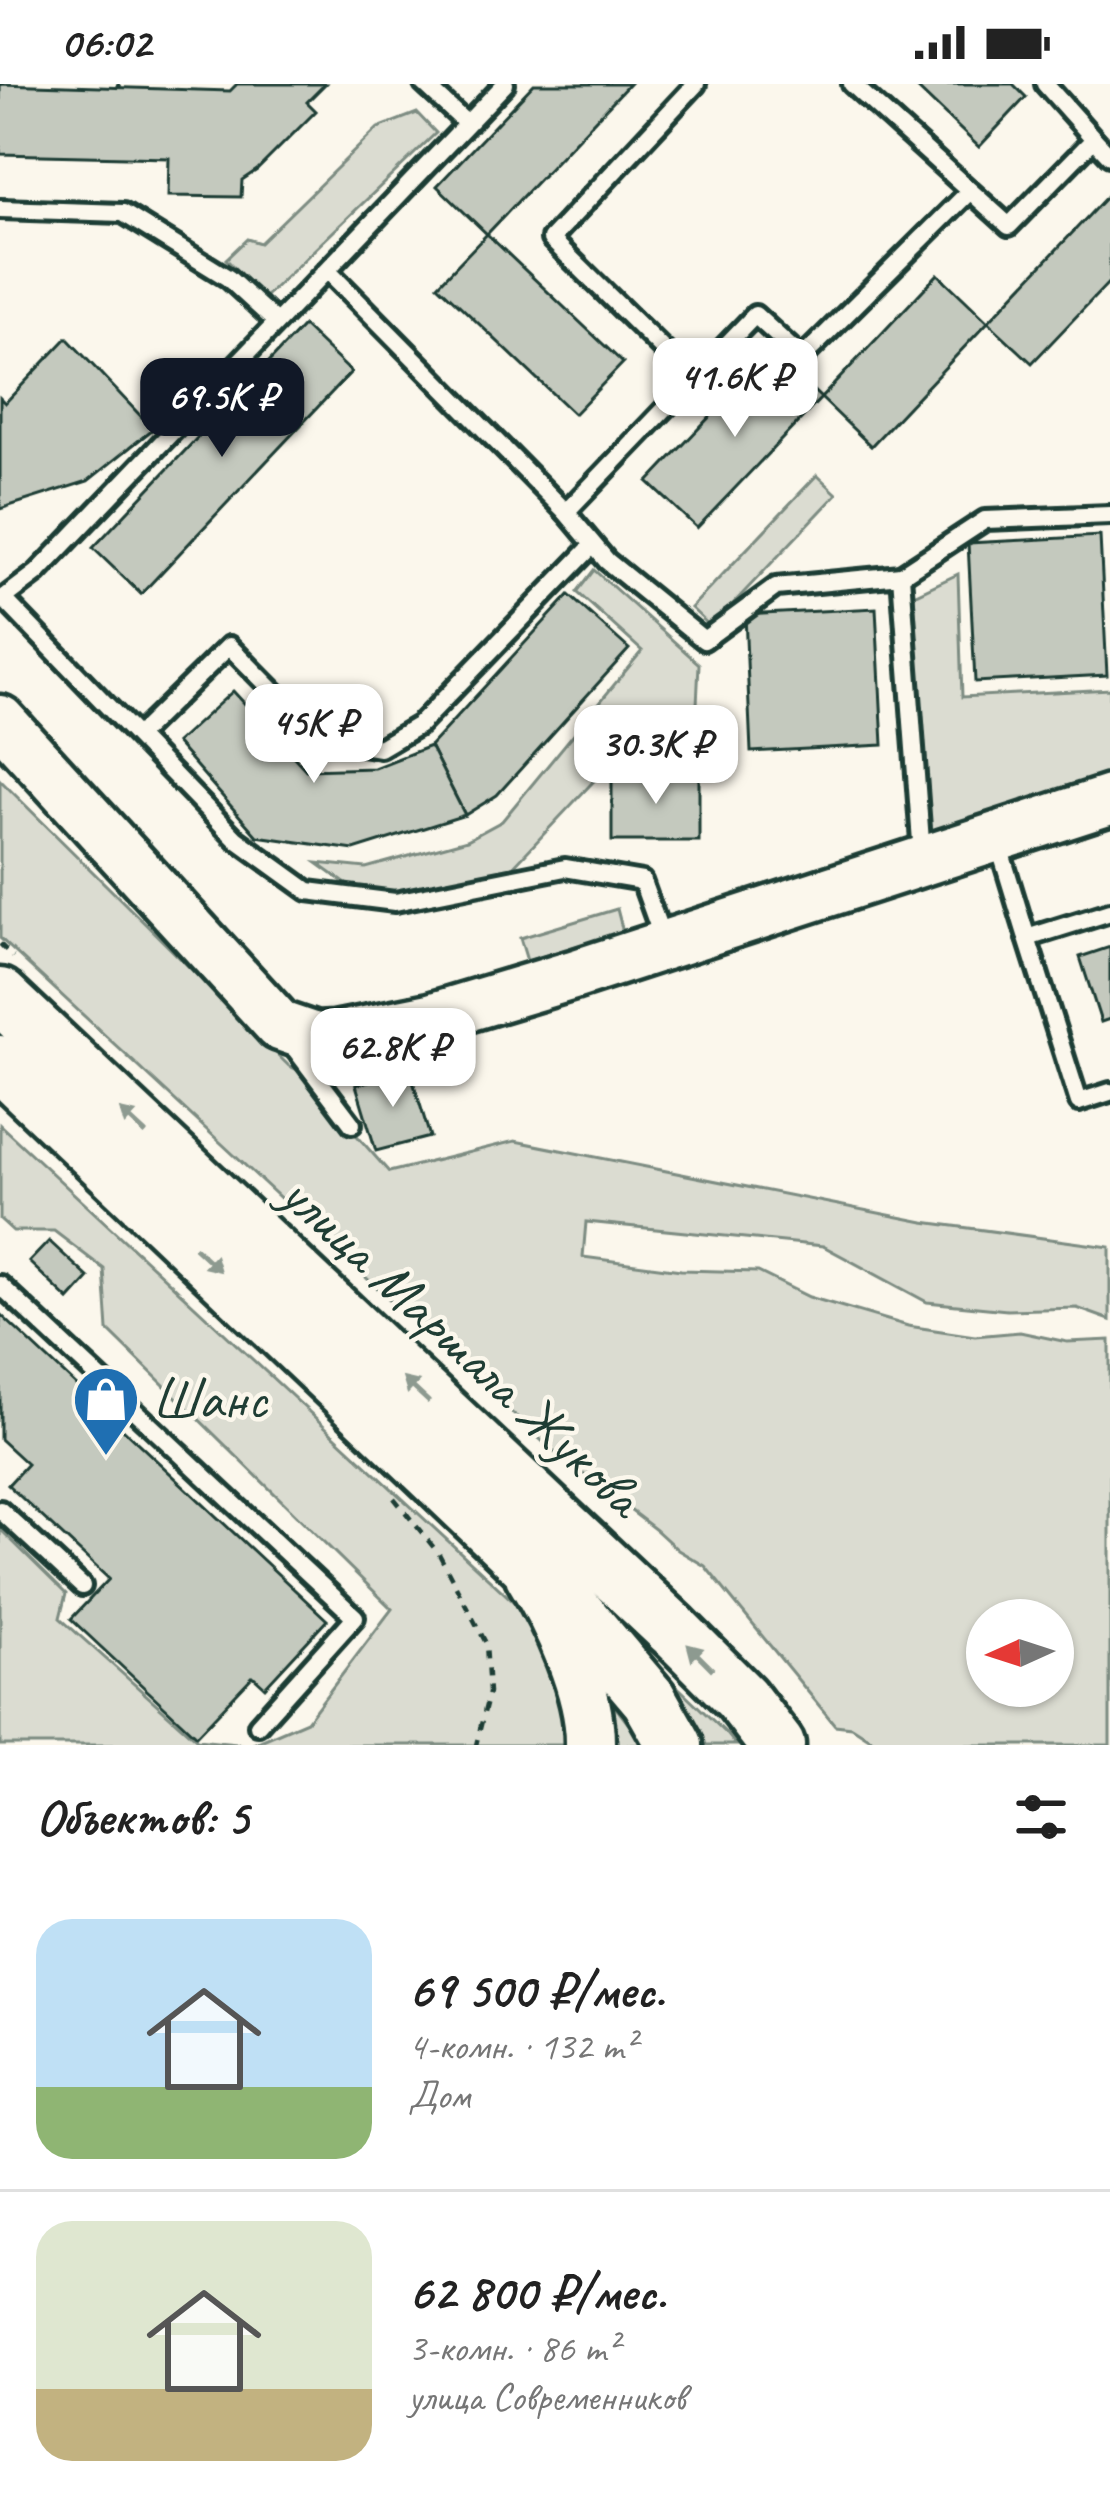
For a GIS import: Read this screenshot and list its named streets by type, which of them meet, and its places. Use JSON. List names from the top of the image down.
{
  "streets": {
    "main road": ["улица Маршала Жукова"]
  },
  "places": {
    "shop": ["Шанс"]
  },
  "north": "left",
  "page": {
    "status": "06:02",
    "price": [
      "41.6K ₽",
      "69.5K ₽",
      "45K ₽",
      "30.3K ₽",
      "62.8K ₽"
    ],
    "heading": "Объектов: 5",
    "list": [
      {
        "name": "69 500 ₽/мес.",
        "note": "4-комн. · 132 m² · Дом"
      },
      {
        "name": "62 800 ₽/мес.",
        "note": "3-комн. · 86 m² · улица Современников"
      }
    ]
  }
}
